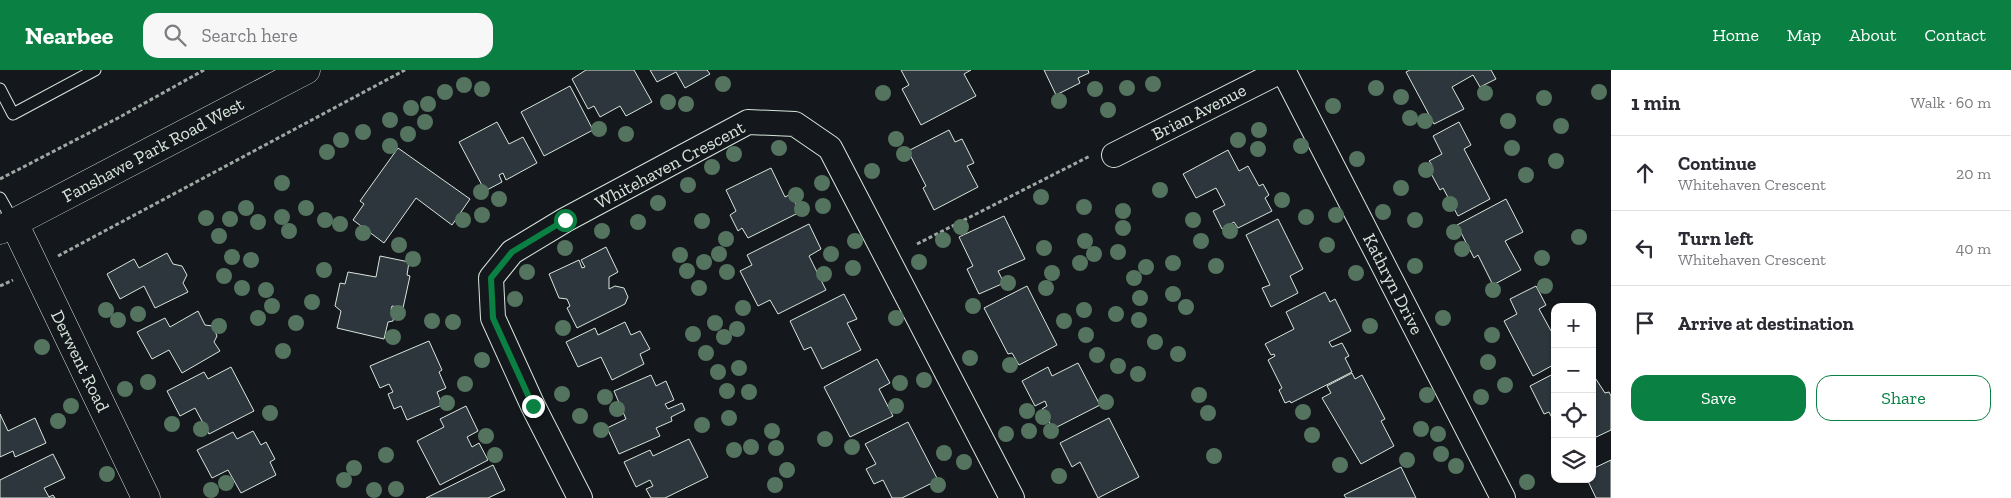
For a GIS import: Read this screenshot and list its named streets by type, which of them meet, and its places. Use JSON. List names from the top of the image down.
{
  "streets": {
    "main road": ["Fanshawe Park Road West", "Derwent Road"],
    "street": ["Brian Avenue", "Whitehaven Crescent", "Kathryn Drive"]
  },
  "crossings": [
    ["Brian Avenue", "Kathryn Drive"],
    ["Fanshawe Park Road West", "Derwent Road"]
  ],
  "page": {
    "header": "Nearbee",
    "search": "Search here",
    "nav": [
      "Home",
      "Map",
      "About",
      "Contact"
    ],
    "heading": ["1 min", "Walk · 60 m"],
    "list": [
      ["Continue", "Whitehaven Crescent", "20 m"],
      ["Turn left", "Whitehaven Crescent", "40 m"],
      "Arrive at destination"
    ],
    "map_buttons": ["+", "−"],
    "buttons": ["Save", "Share"]
  }
}
